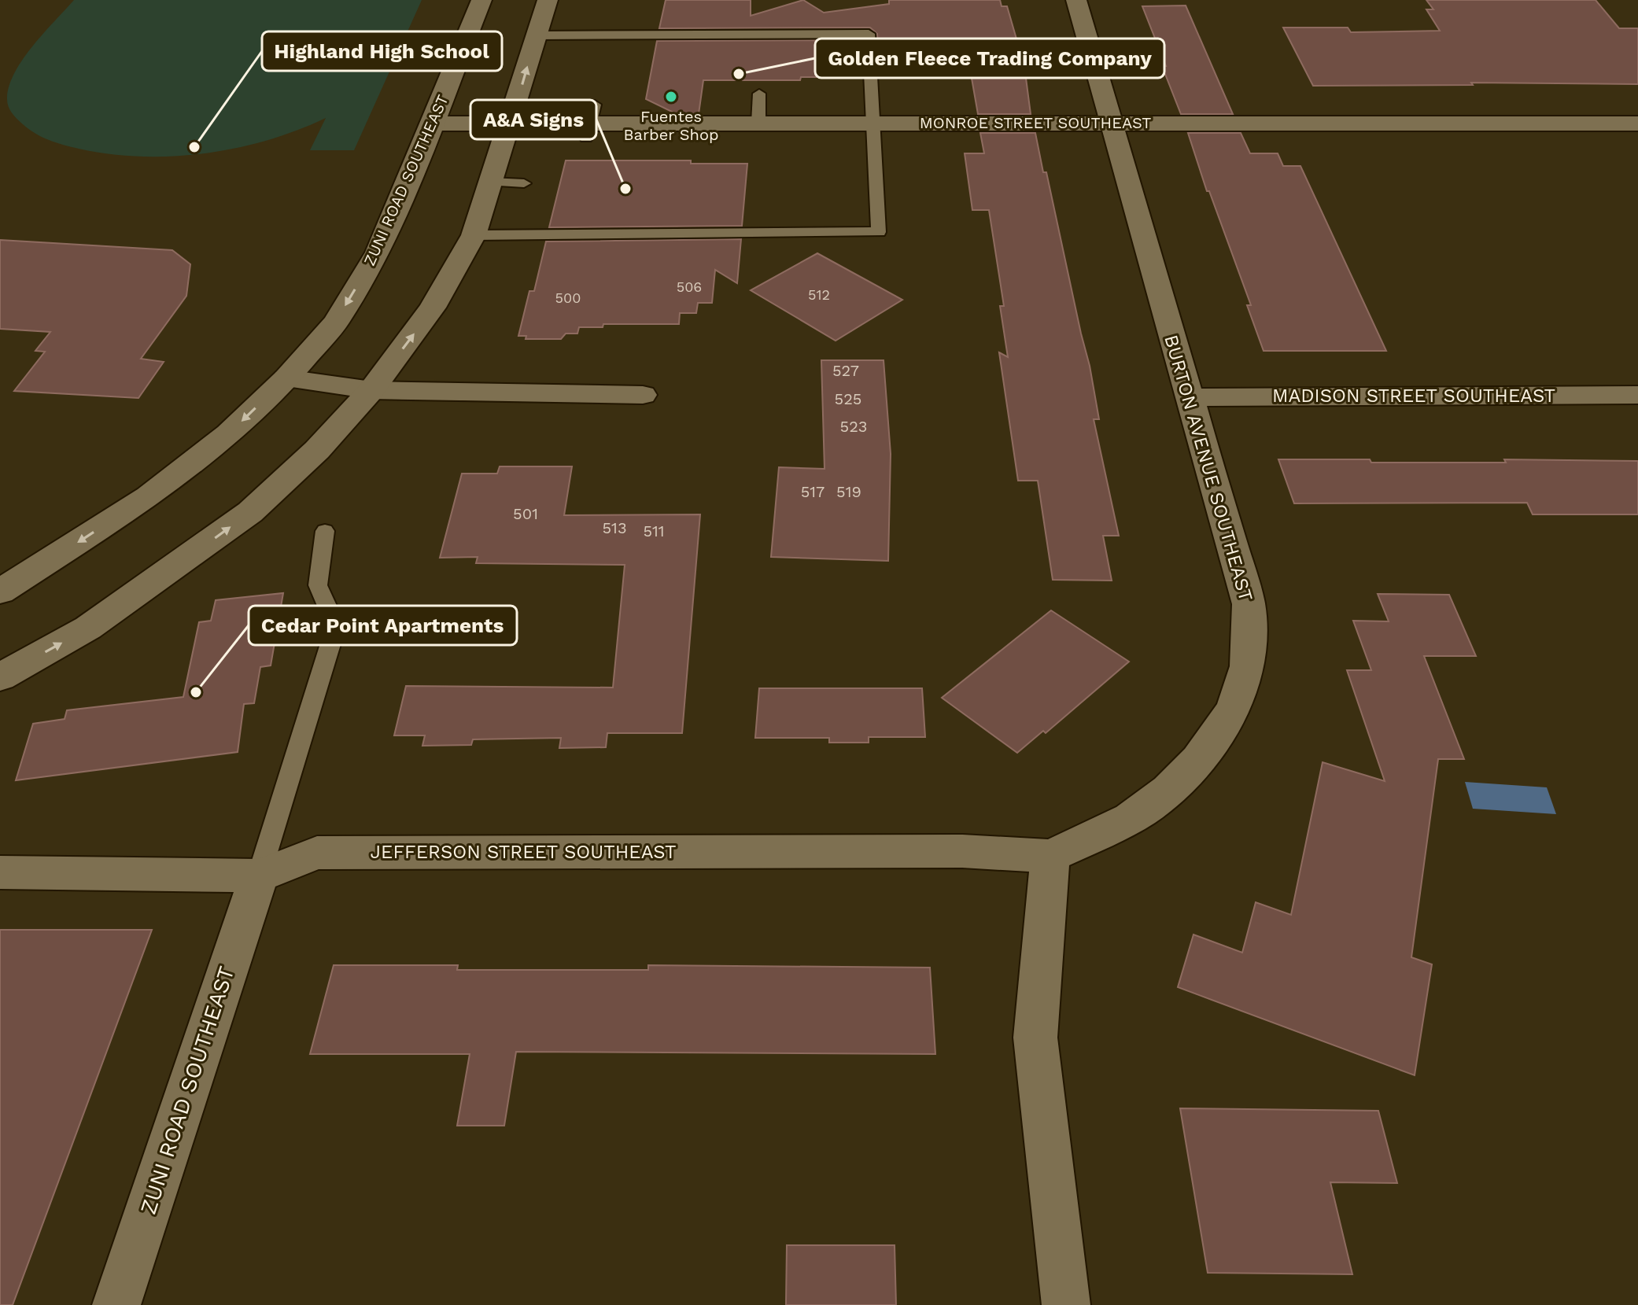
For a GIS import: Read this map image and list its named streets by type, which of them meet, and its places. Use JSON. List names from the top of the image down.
{
  "streets": {
    "street": [
      "MONROE STREET SOUTHEAST",
      "ZUNI ROAD SOUTHEAST",
      "MADISON STREET SOUTHEAST",
      "BURTON AVENUE SOUTHEAST",
      "JEFFERSON STREET SOUTHEAST"
    ]
  },
  "crossings": [
    ["MONROE STREET SOUTHEAST", "ZUNI ROAD SOUTHEAST"],
    ["MONROE STREET SOUTHEAST", "BURTON AVENUE SOUTHEAST"],
    ["ZUNI ROAD SOUTHEAST", "JEFFERSON STREET SOUTHEAST"],
    ["MADISON STREET SOUTHEAST", "BURTON AVENUE SOUTHEAST"],
    ["BURTON AVENUE SOUTHEAST", "JEFFERSON STREET SOUTHEAST"]
  ],
  "places": [
    "Golden Fleece Trading Company",
    "Fuentes Barber Shop",
    "Highland High School",
    "A&A Signs",
    "Cedar Point Apartments"
  ],
  "house_numbers": [
    "506",
    "512",
    "500",
    "527",
    "525",
    "523",
    "517",
    "519",
    "501",
    "513",
    "511"
  ]
}
